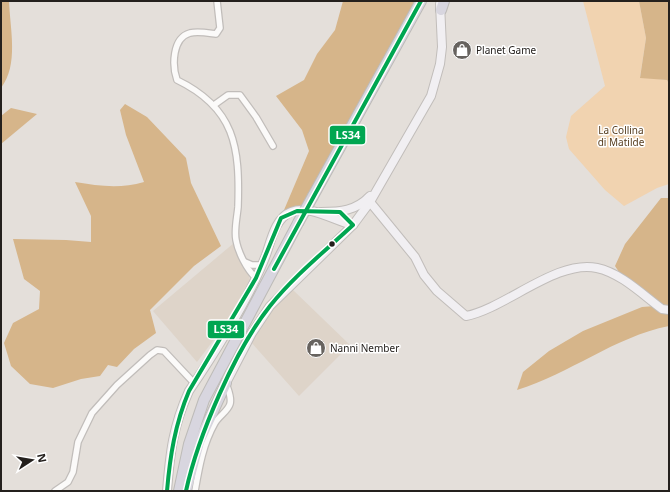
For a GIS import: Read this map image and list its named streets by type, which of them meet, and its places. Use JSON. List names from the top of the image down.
{
  "parks": ["La Collina di Matilde"],
  "places": {
    "shop": ["Planet Game", "Nanni Nember"]
  },
  "lines": ["transit line LS34"],
  "north": "right"
}
